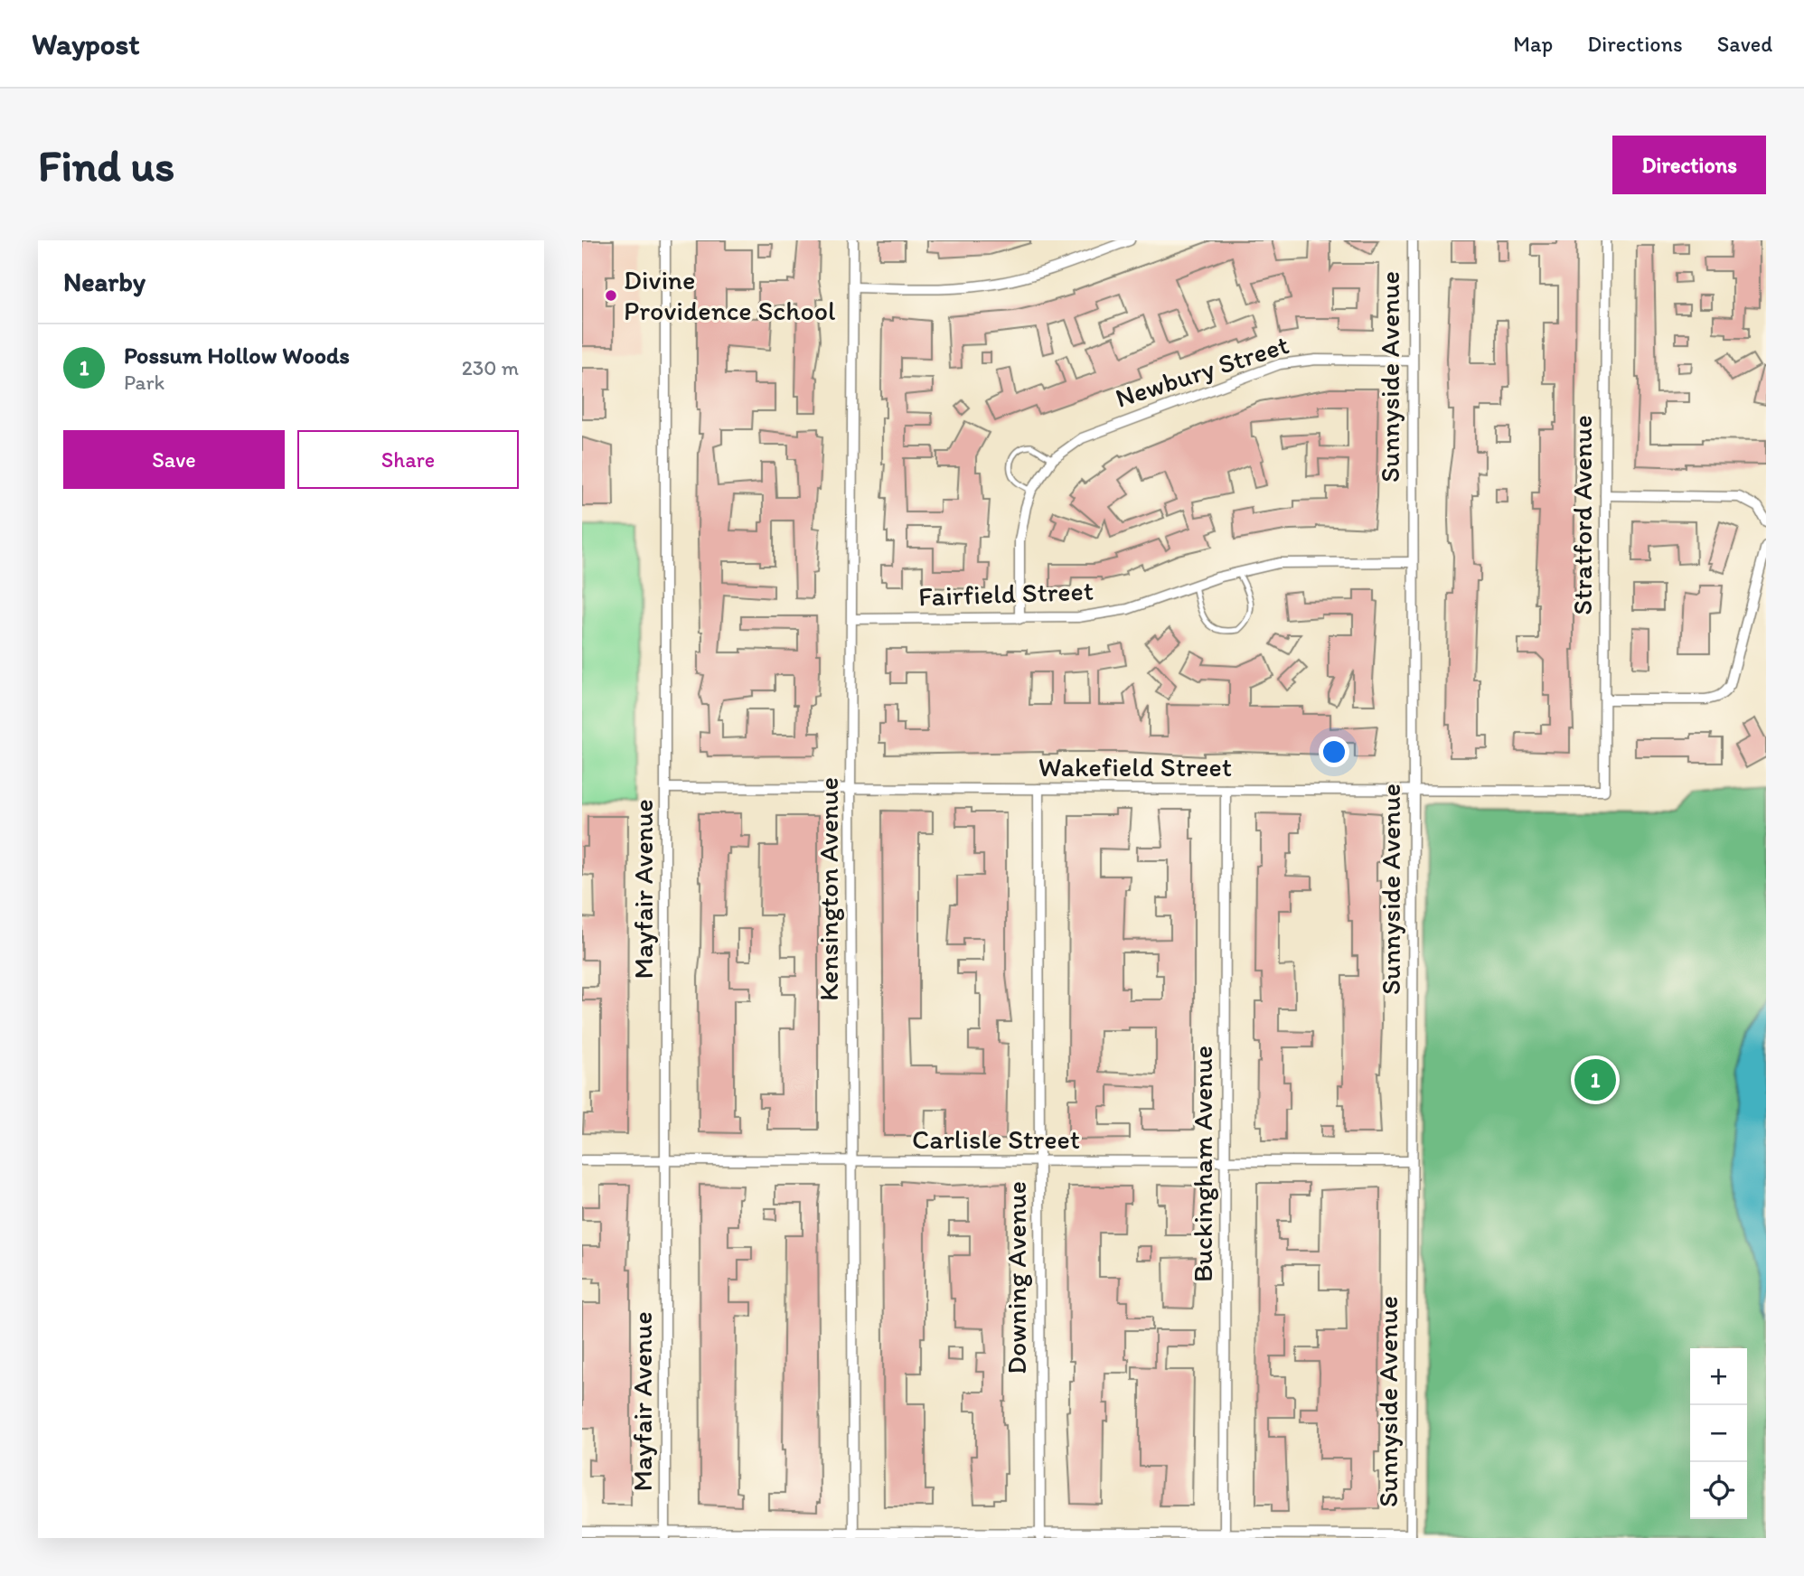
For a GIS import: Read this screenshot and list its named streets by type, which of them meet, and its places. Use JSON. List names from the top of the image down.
{
  "streets": {
    "street": [
      "Newbury Street",
      "Sunnyside Avenue",
      "Stratford Avenue",
      "Fairfield Street",
      "Wakefield Street",
      "Mayfair Avenue",
      "Kensington Avenue",
      "Carlisle Street",
      "Buckingham Avenue",
      "Downing Avenue"
    ]
  },
  "crossings": [
    ["Newbury Street", "Sunnyside Avenue"],
    ["Newbury Street", "Fairfield Street"],
    ["Sunnyside Avenue", "Fairfield Street"],
    ["Sunnyside Avenue", "Wakefield Street"],
    ["Sunnyside Avenue", "Carlisle Street"],
    ["Stratford Avenue", "Wakefield Street"],
    ["Fairfield Street", "Kensington Avenue"],
    ["Wakefield Street", "Mayfair Avenue"],
    ["Wakefield Street", "Kensington Avenue"],
    ["Wakefield Street", "Buckingham Avenue"],
    ["Wakefield Street", "Downing Avenue"],
    ["Mayfair Avenue", "Carlisle Street"],
    ["Kensington Avenue", "Carlisle Street"],
    ["Carlisle Street", "Buckingham Avenue"],
    ["Carlisle Street", "Downing Avenue"]
  ],
  "places": ["Divine Providence School"],
  "page": {
    "header": "Waypost",
    "nav": ["Map", "Directions", "Saved"],
    "buttons": [
      "Directions",
      ["Save", "Share"]
    ],
    "title": "Find us",
    "heading": "Nearby",
    "list": [
      {
        "mark": "1",
        "name": "Possum Hollow Woods",
        "note": "Park",
        "value": "230 m"
      }
    ],
    "pins": "1",
    "map_buttons": ["+", "−"]
  }
}
